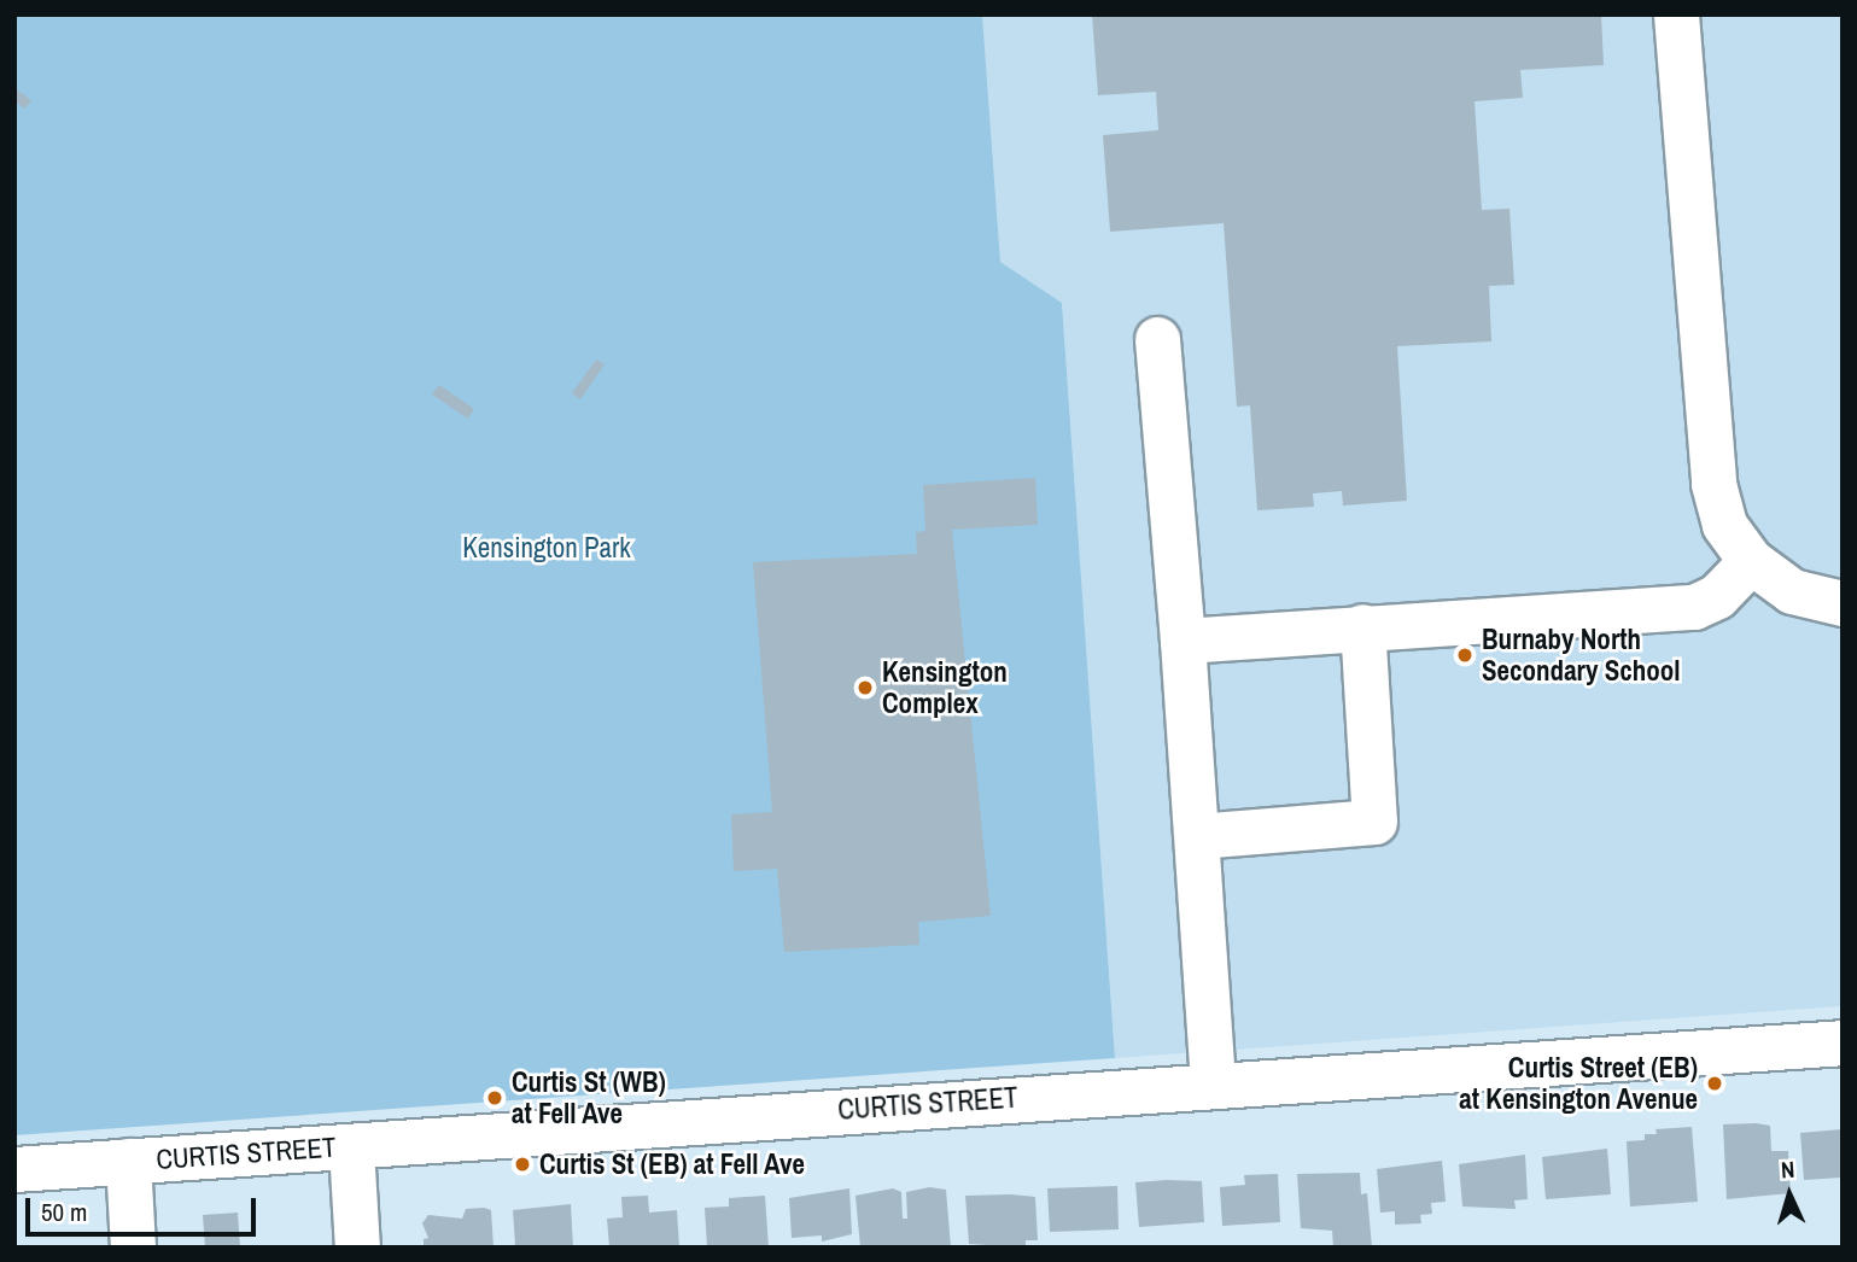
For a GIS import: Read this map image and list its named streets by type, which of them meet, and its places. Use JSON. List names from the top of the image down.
{
  "streets": {
    "street": ["CURTIS STREET"]
  },
  "parks": ["Kensington Park"],
  "places": [
    "Burnaby North Secondary School",
    "Kensington Complex",
    "Curtis Street (EB) at Kensington Avenue",
    "Curtis St (WB) at Fell Ave",
    "Curtis St (EB) at Fell Ave"
  ],
  "scale_bar": "50 m",
  "north": "top"
}
